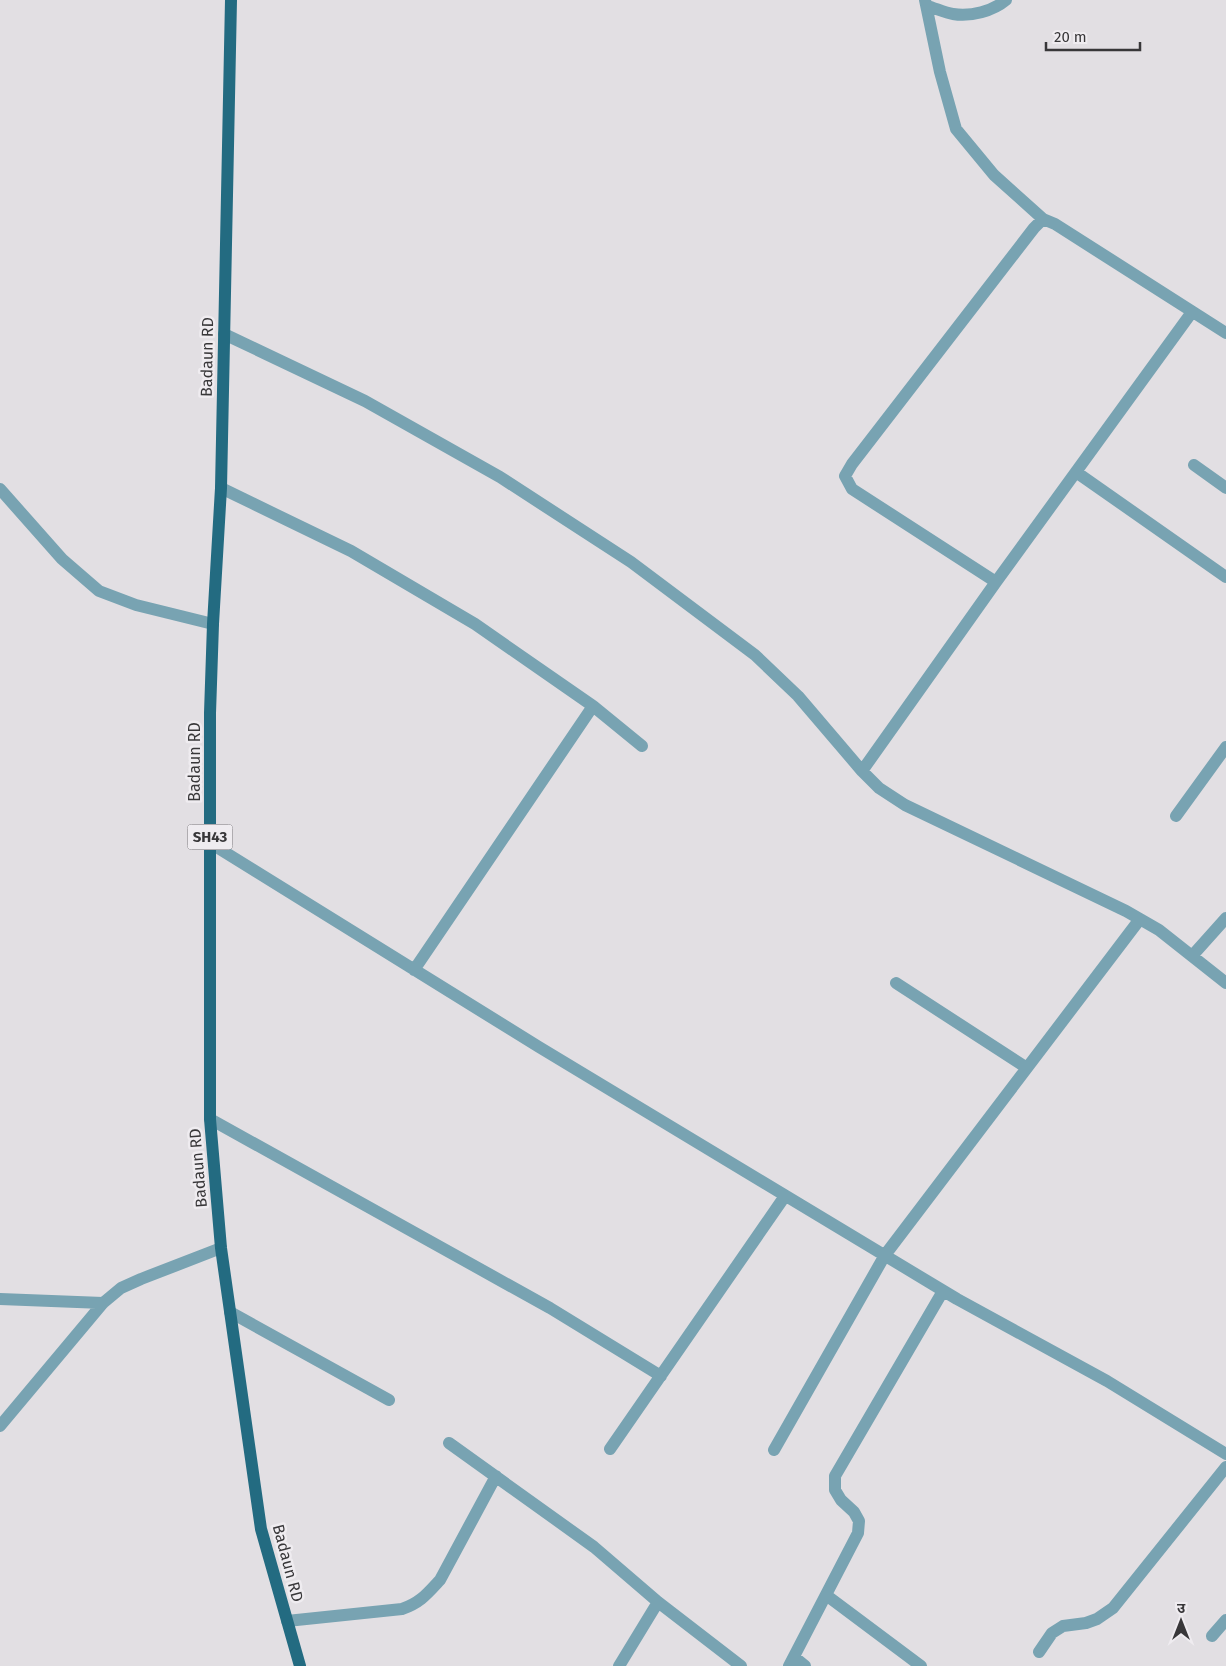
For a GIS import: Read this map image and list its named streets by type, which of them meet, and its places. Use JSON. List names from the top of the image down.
{
  "streets": {
    "main road": ["Badaun RD", "SH43"]
  },
  "scale_bar": "20 m",
  "north": "top"
}
